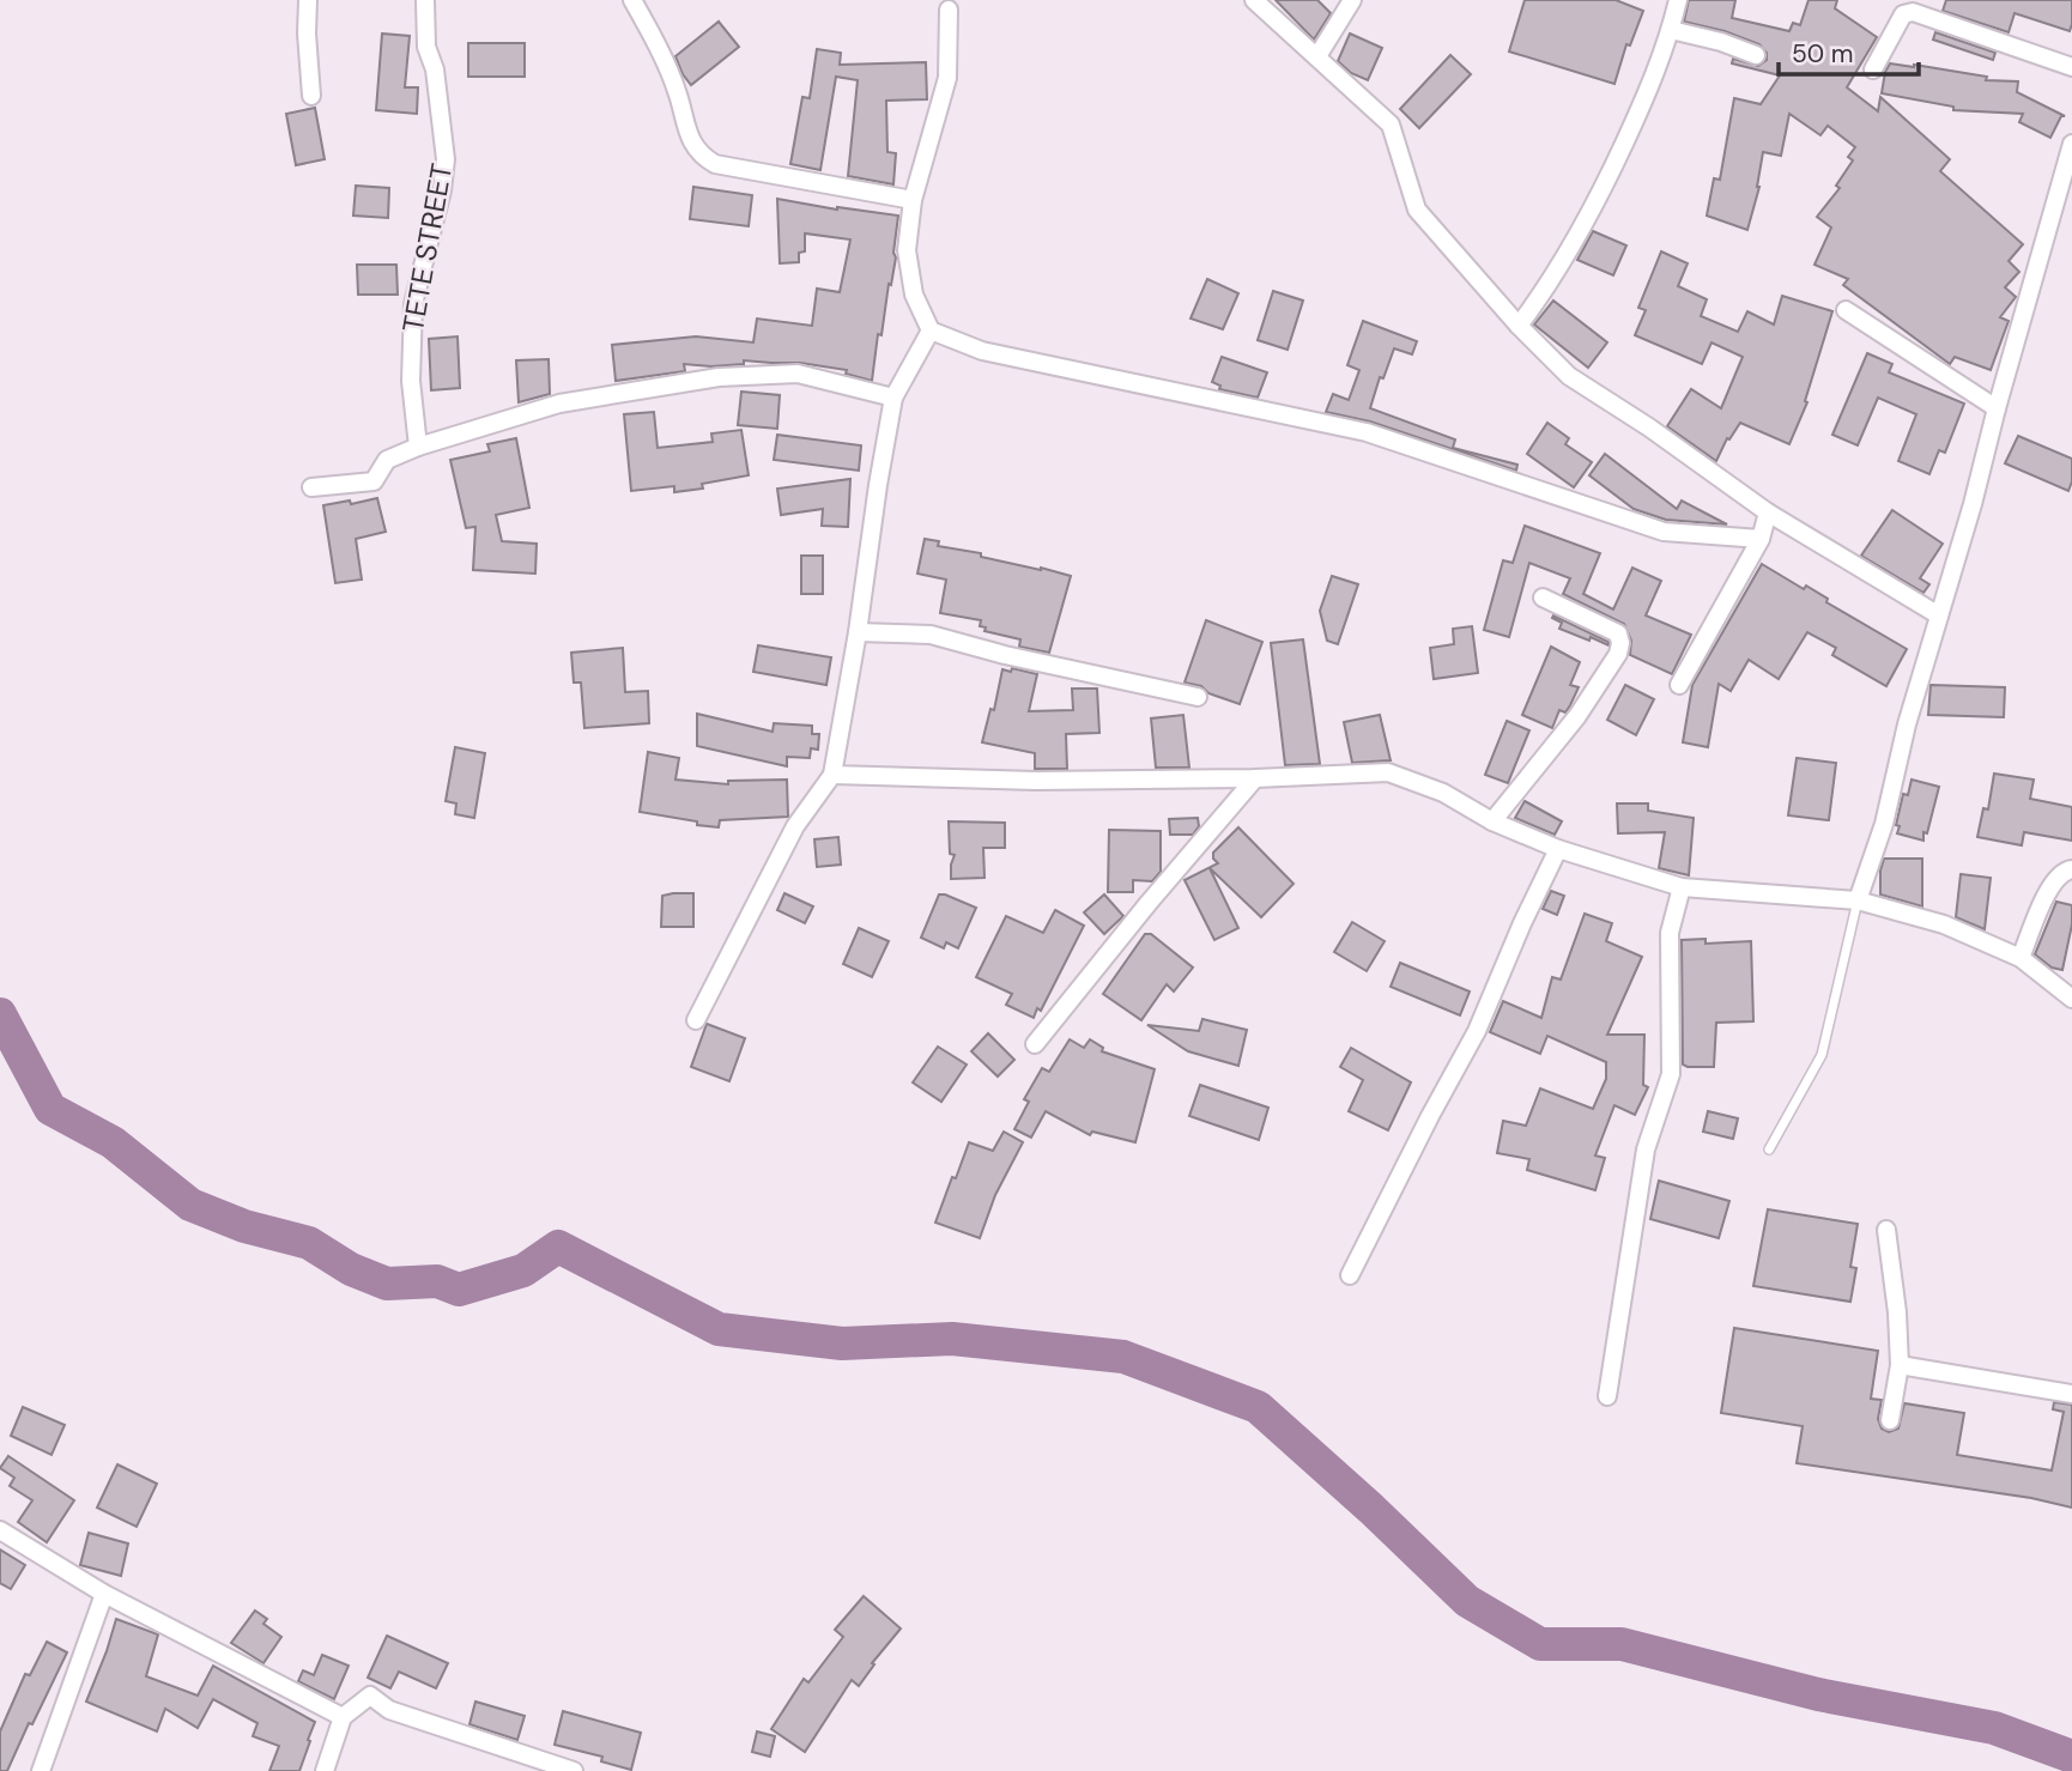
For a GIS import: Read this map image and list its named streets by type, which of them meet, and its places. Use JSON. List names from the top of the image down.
{
  "streets": {
    "street": ["TETE STREET"]
  },
  "scale_bar": "50 m"
}
